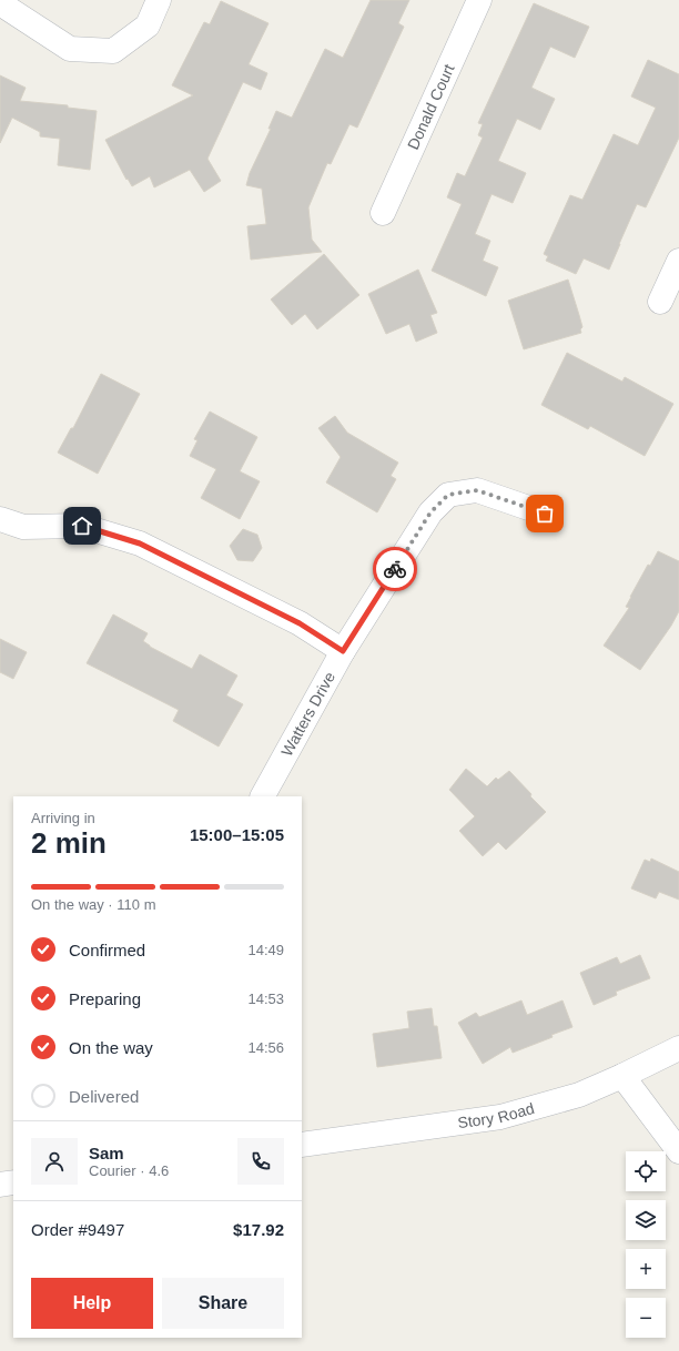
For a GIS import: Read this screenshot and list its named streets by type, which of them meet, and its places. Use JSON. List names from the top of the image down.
{
  "streets": {
    "street": ["Donald Court", "Watters Drive", "Story Road"]
  },
  "page": {
    "heading": ["2 min", "Arriving in", "15:00–15:05"],
    "panel": [
      "Sam",
      "Courier · 4.6",
      "Order #9497",
      "$17.92"
    ],
    "bar": "On the way · 110 m",
    "list": [
      ["Confirmed", "14:49"],
      ["Preparing", "14:53"],
      ["On the way", "14:56"],
      "Delivered"
    ],
    "map_buttons": ["+", "−"],
    "buttons": ["Help", "Share"]
  }
}
